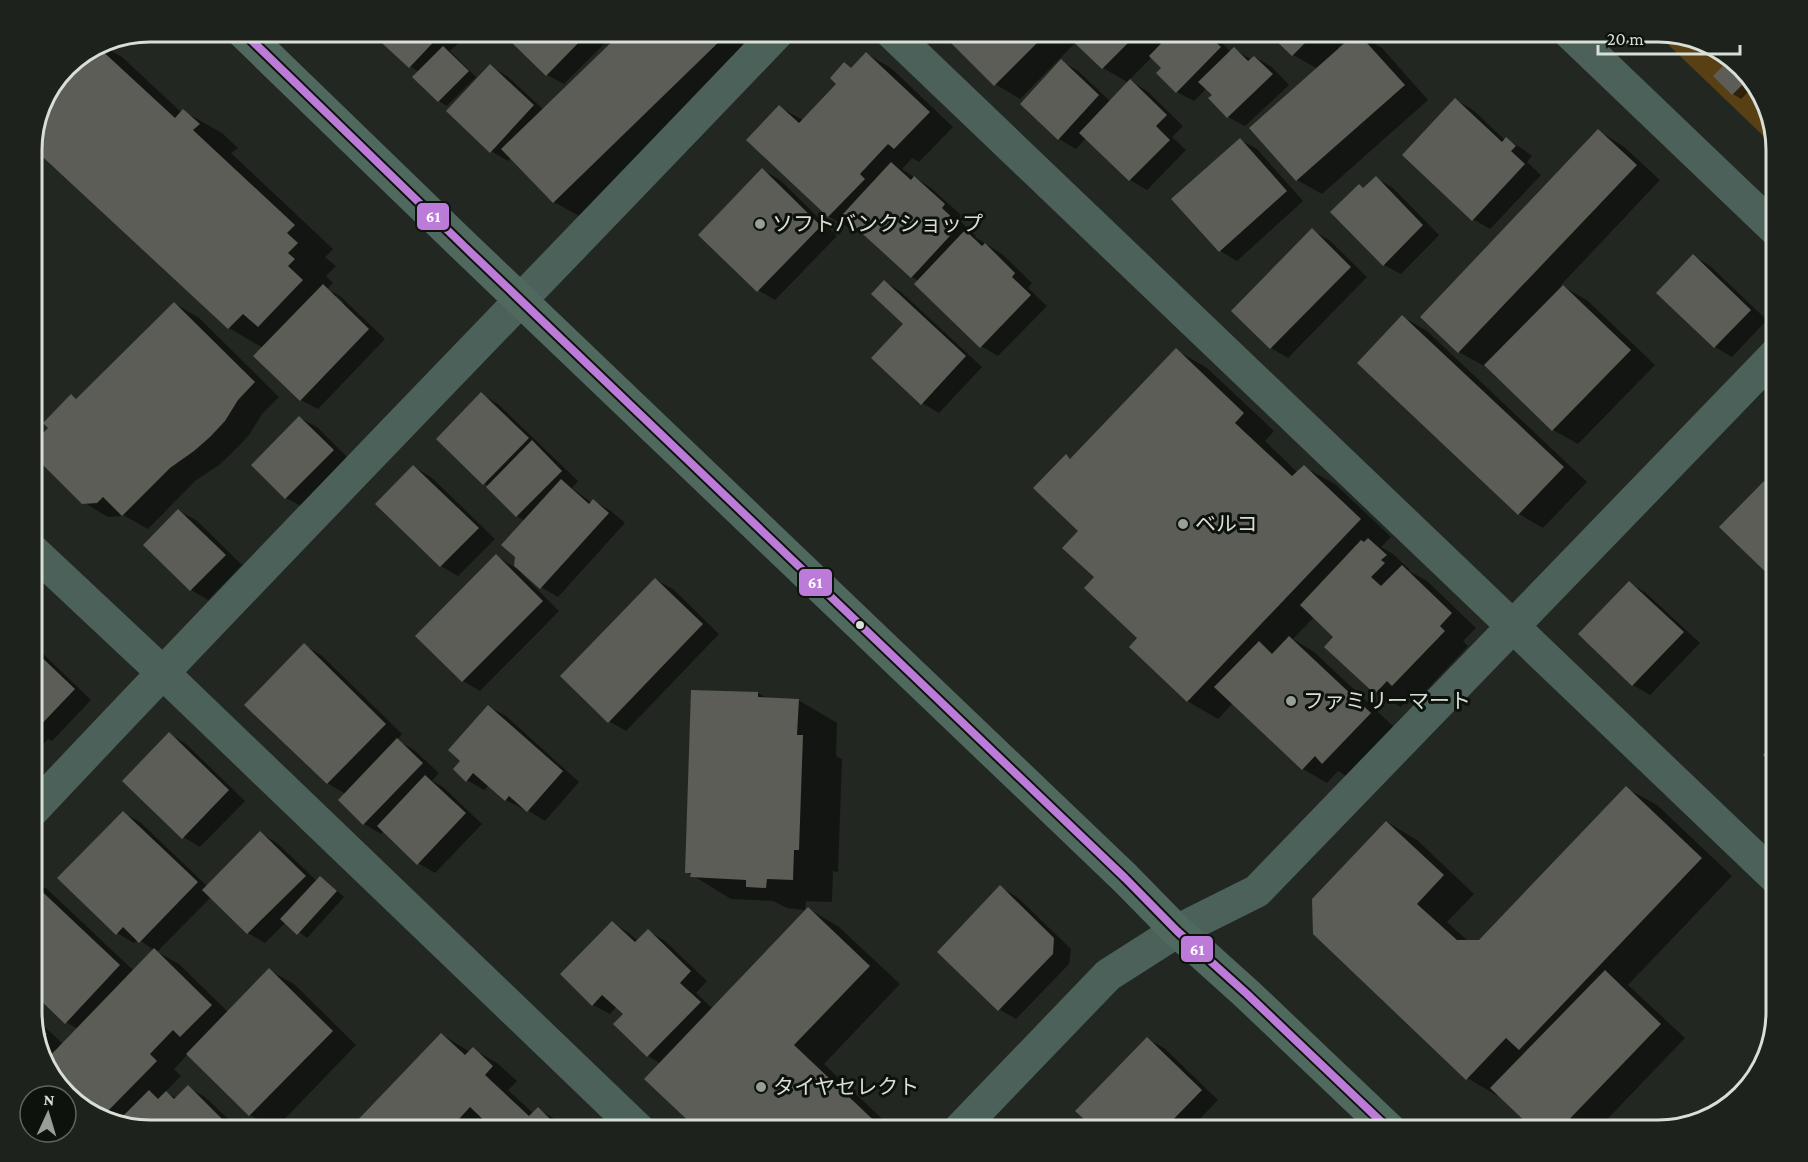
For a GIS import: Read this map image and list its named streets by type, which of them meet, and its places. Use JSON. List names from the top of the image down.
{
  "places": [
    "ソフトバンクショップ",
    "ベルコ",
    "ファミリーマート",
    "タイヤセレクト"
  ],
  "lines": ["transit line 61"],
  "scale_bar": "20 m",
  "north": "top"
}
